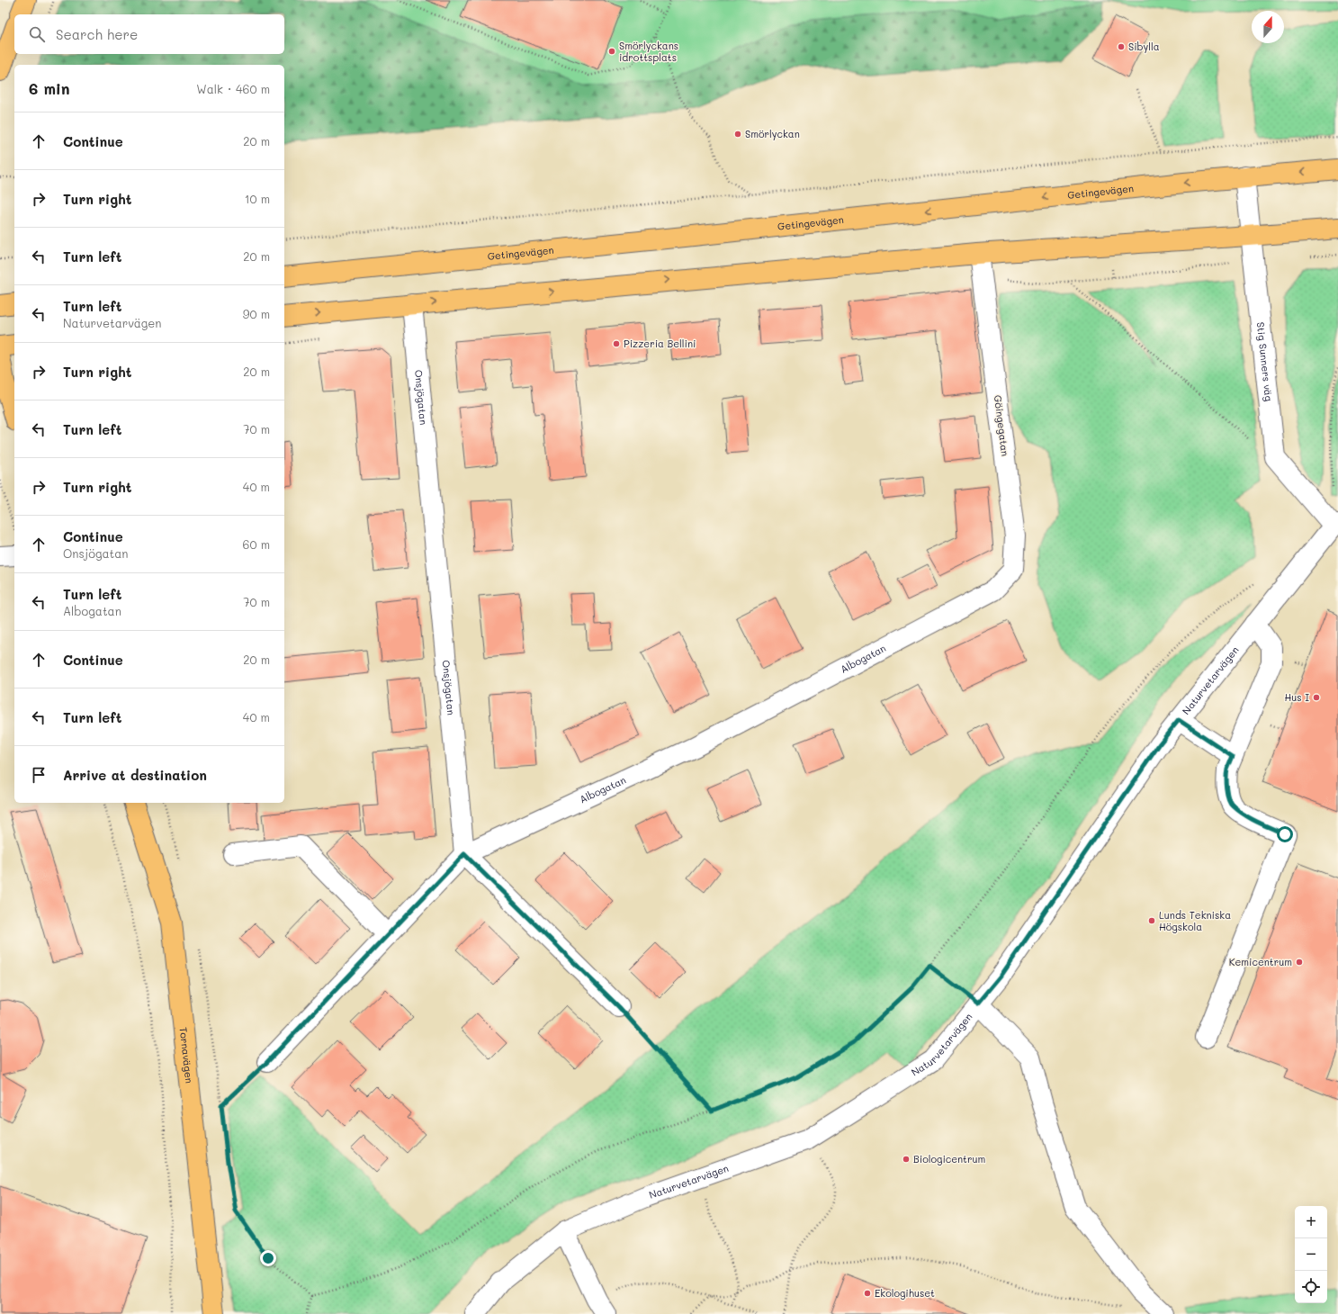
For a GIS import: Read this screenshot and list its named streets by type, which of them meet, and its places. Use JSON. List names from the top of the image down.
{
  "streets": {
    "main road": ["Getingevägen", "Tornavägen"],
    "street": [
      "Stig Sunners väg",
      "Onsjögatan",
      "Göingegatan",
      "Albogatan",
      "Naturvetarvägen"
    ]
  },
  "crossings": [
    ["Getingevägen", "Stig Sunners väg"],
    ["Onsjögatan", "Albogatan"],
    ["Göingegatan", "Albogatan"]
  ],
  "places": [
    "Sibylla",
    "Smörlyckans idrottsplats",
    "Smörlyckan",
    "Pizzeria Bellini",
    "Hus I",
    "Lunds Tekniska Högskola",
    "Kemicentrum",
    "Biologicentrum",
    "Ekologihuset"
  ],
  "north": "top",
  "page": {
    "search": "Search here",
    "heading": ["6 min", "Walk · 460 m"],
    "list": [
      ["Continue", "20 m"],
      ["Turn right", "10 m"],
      ["Turn left", "20 m"],
      ["Turn left", "Naturvetarvägen", "90 m"],
      ["Turn right", "20 m"],
      ["Turn left", "70 m"],
      ["Turn right", "40 m"],
      ["Continue", "Onsjögatan", "60 m"],
      ["Turn left", "Albogatan", "70 m"],
      ["Continue", "20 m"],
      ["Turn left", "40 m"],
      "Arrive at destination"
    ],
    "map_buttons": ["+", "−"]
  }
}
